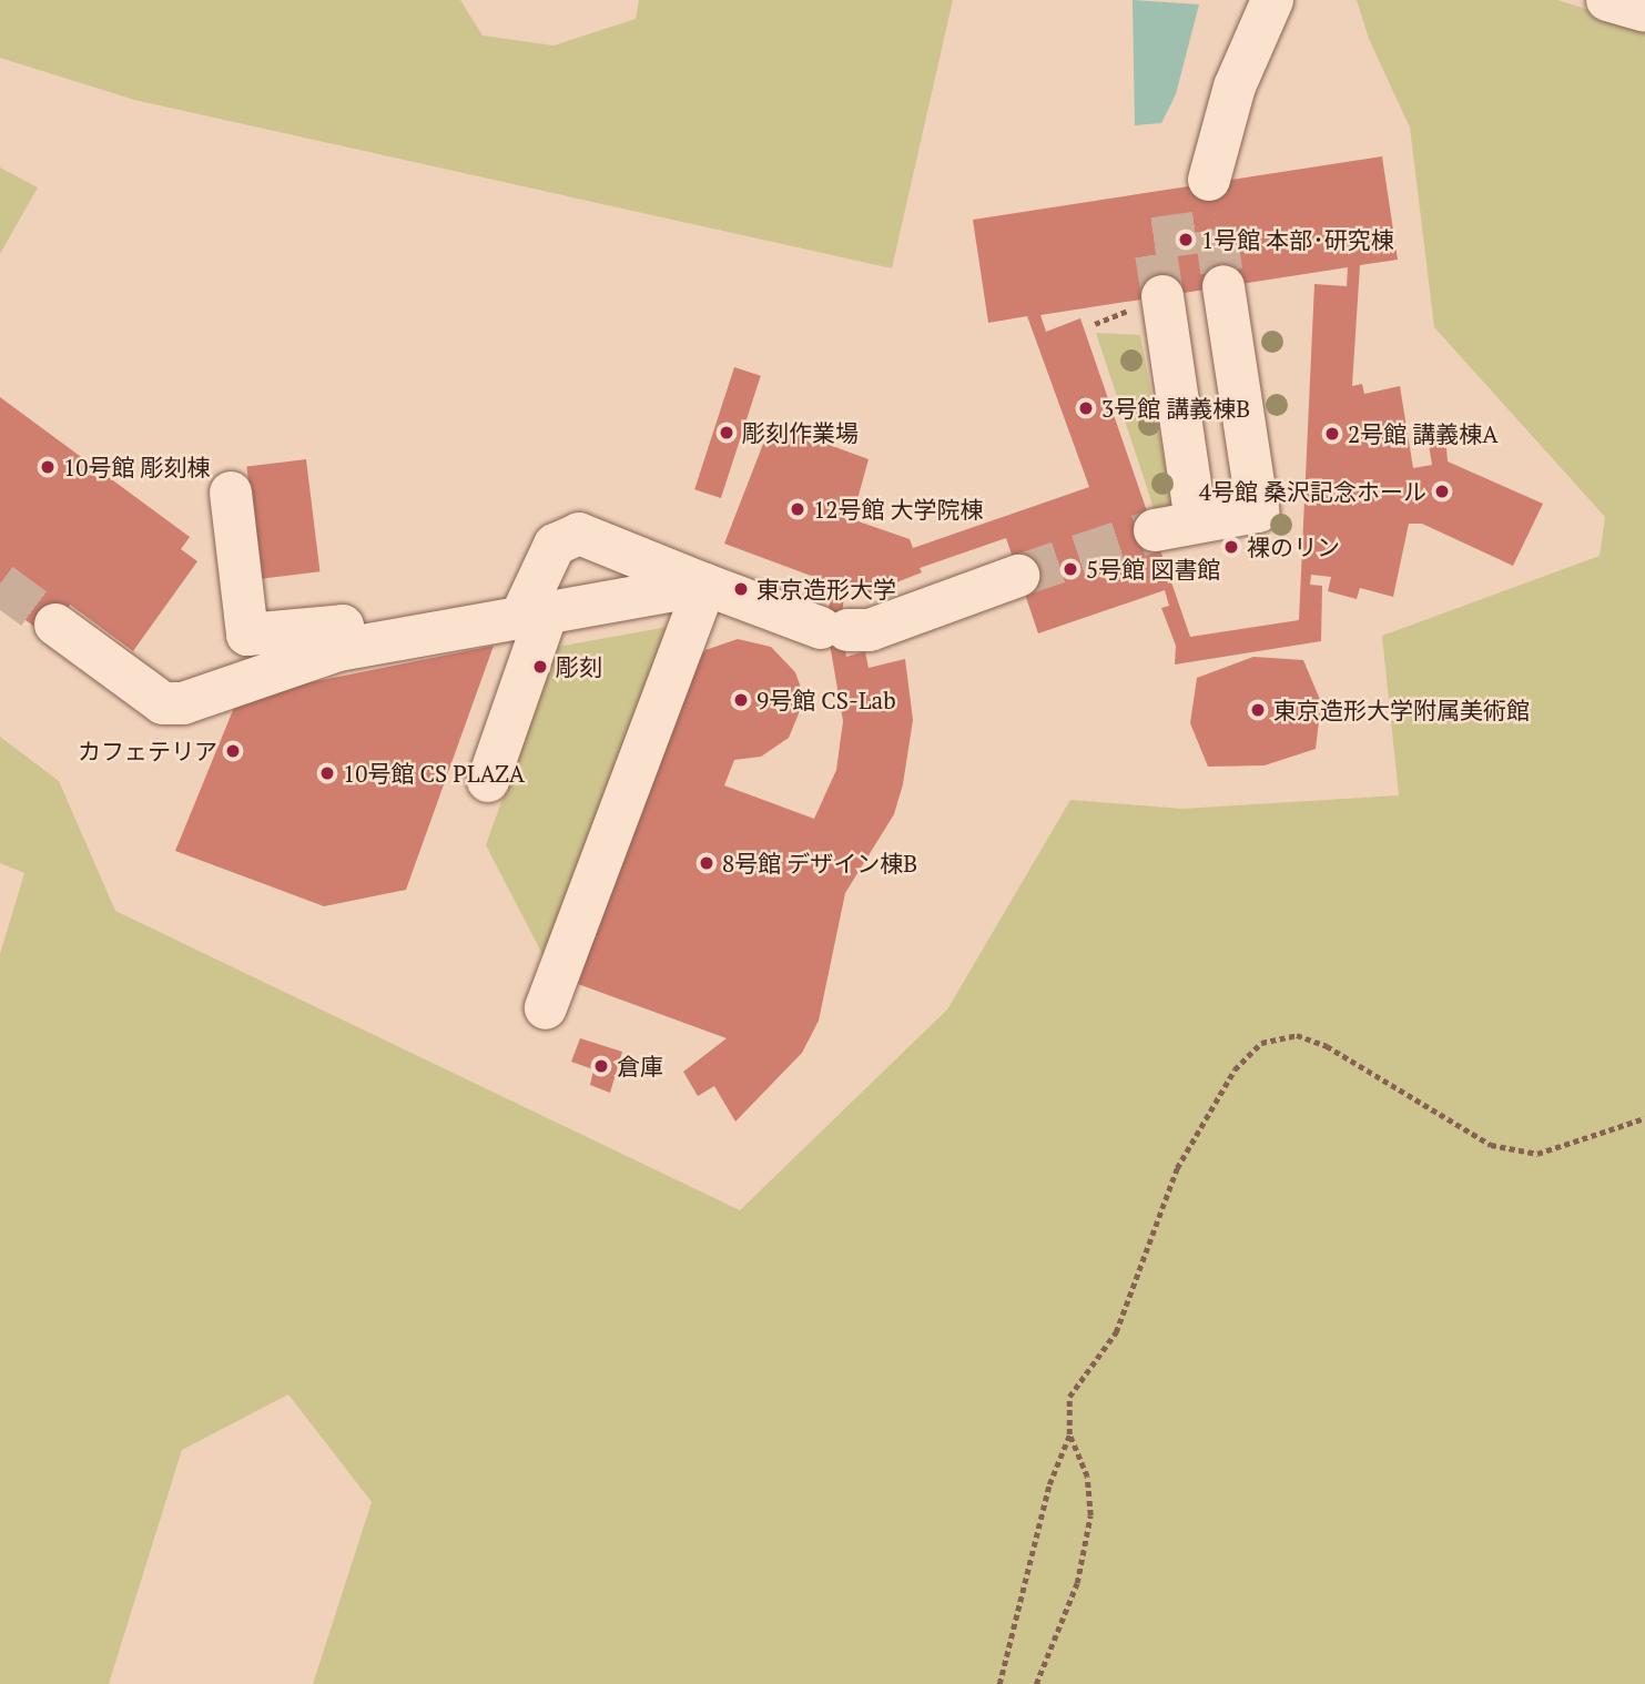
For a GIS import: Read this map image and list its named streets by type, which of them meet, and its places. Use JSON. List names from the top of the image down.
{
  "places": [
    "1号館 本部･研究棟",
    "3号館 講義棟B",
    "彫刻作業場",
    "2号館 講義棟A",
    "10号館 彫刻棟",
    "4号館 桑沢記念ホール",
    "12号館 大学院棟",
    "裸のリン",
    "5号館 図書館",
    "東京造形大学",
    "彫刻",
    "9号館 CS-Lab",
    "東京造形大学附属美術館",
    "カフェテリア",
    "10号館 CS PLAZA",
    "8号館 デザイン棟B",
    "倉庫"
  ]
}
